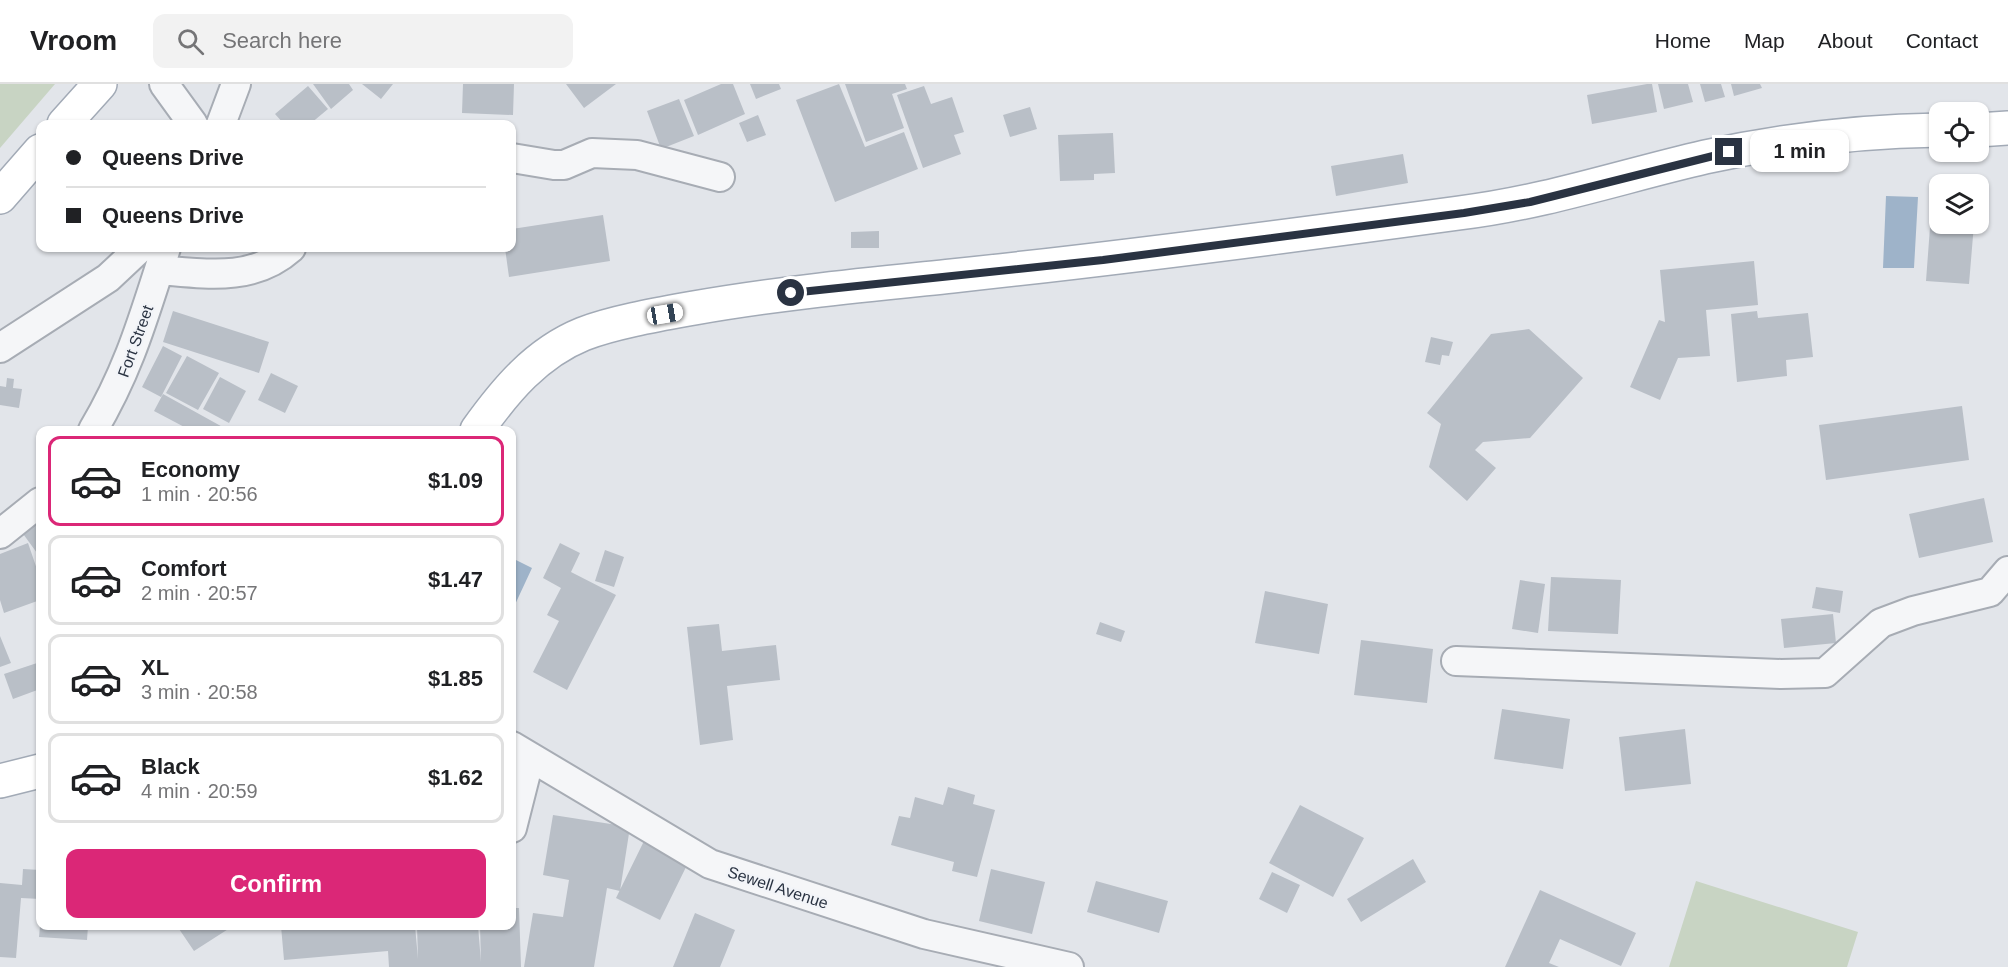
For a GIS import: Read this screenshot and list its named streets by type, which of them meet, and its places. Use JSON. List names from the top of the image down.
{
  "streets": {
    "street": ["Fort Street", "Sewell Avenue"]
  },
  "page": {
    "header": "Vroom",
    "search": "Search here",
    "nav": [
      "Home",
      "Map",
      "About",
      "Contact"
    ],
    "banner": ["Queens Drive", "Queens Drive"],
    "bubble": "1 min",
    "list": [
      {
        "name": "Economy",
        "note": "1 min · 20:56",
        "value": "$1.09"
      },
      {
        "name": "Comfort",
        "note": "2 min · 20:57",
        "value": "$1.47"
      },
      {
        "name": "XL",
        "note": "3 min · 20:58",
        "value": "$1.85"
      },
      {
        "name": "Black",
        "note": "4 min · 20:59",
        "value": "$1.62"
      }
    ],
    "buttons": "Confirm"
  }
}
